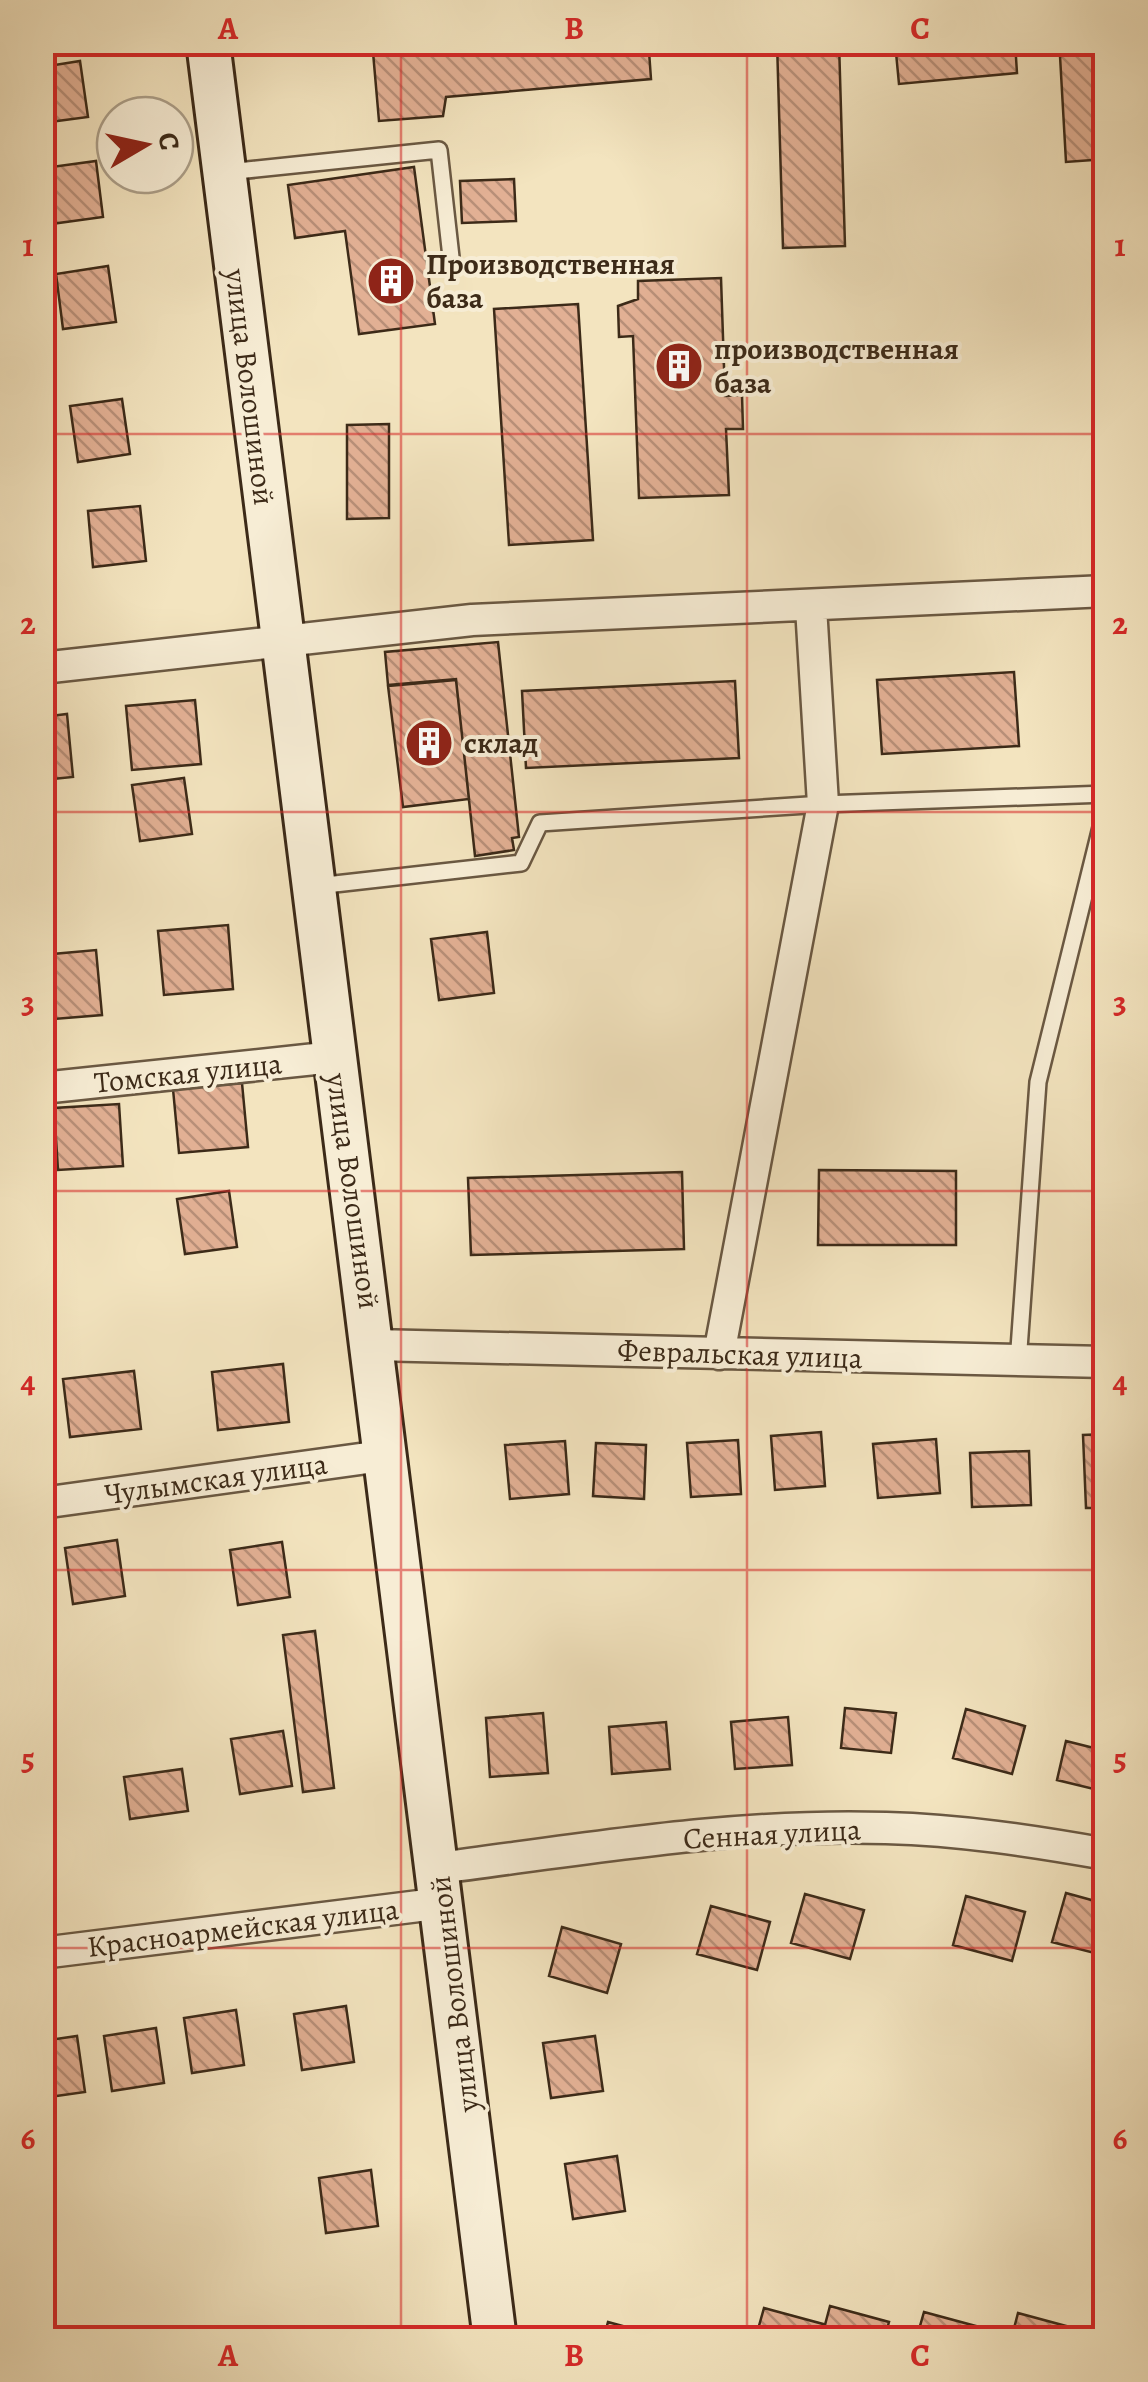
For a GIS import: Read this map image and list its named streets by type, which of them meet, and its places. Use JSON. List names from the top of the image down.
{
  "streets": {
    "street": [
      "улица Волошиной",
      "Томская улица",
      "Февральская улица",
      "Чулымская улица",
      "Сенная улица",
      "Красноармейская улица"
    ]
  },
  "crossings": [
    ["улица Волошиной", "Томская улица"],
    ["улица Волошиной", "Февральская улица"],
    ["улица Волошиной", "Чулымская улица"],
    ["улица Волошиной", "Сенная улица"],
    ["улица Волошиной", "Красноармейская улица"],
    ["Сенная улица", "Красноармейская улица"]
  ],
  "places": {
    "building": ["Производственная база", "производственная база", "склад"]
  },
  "north": "right",
  "grid": {
    "columns": ["A", "B", "C"],
    "rows": [
      "1",
      "2",
      "3",
      "4",
      "5",
      "6"
    ]
  }
}
